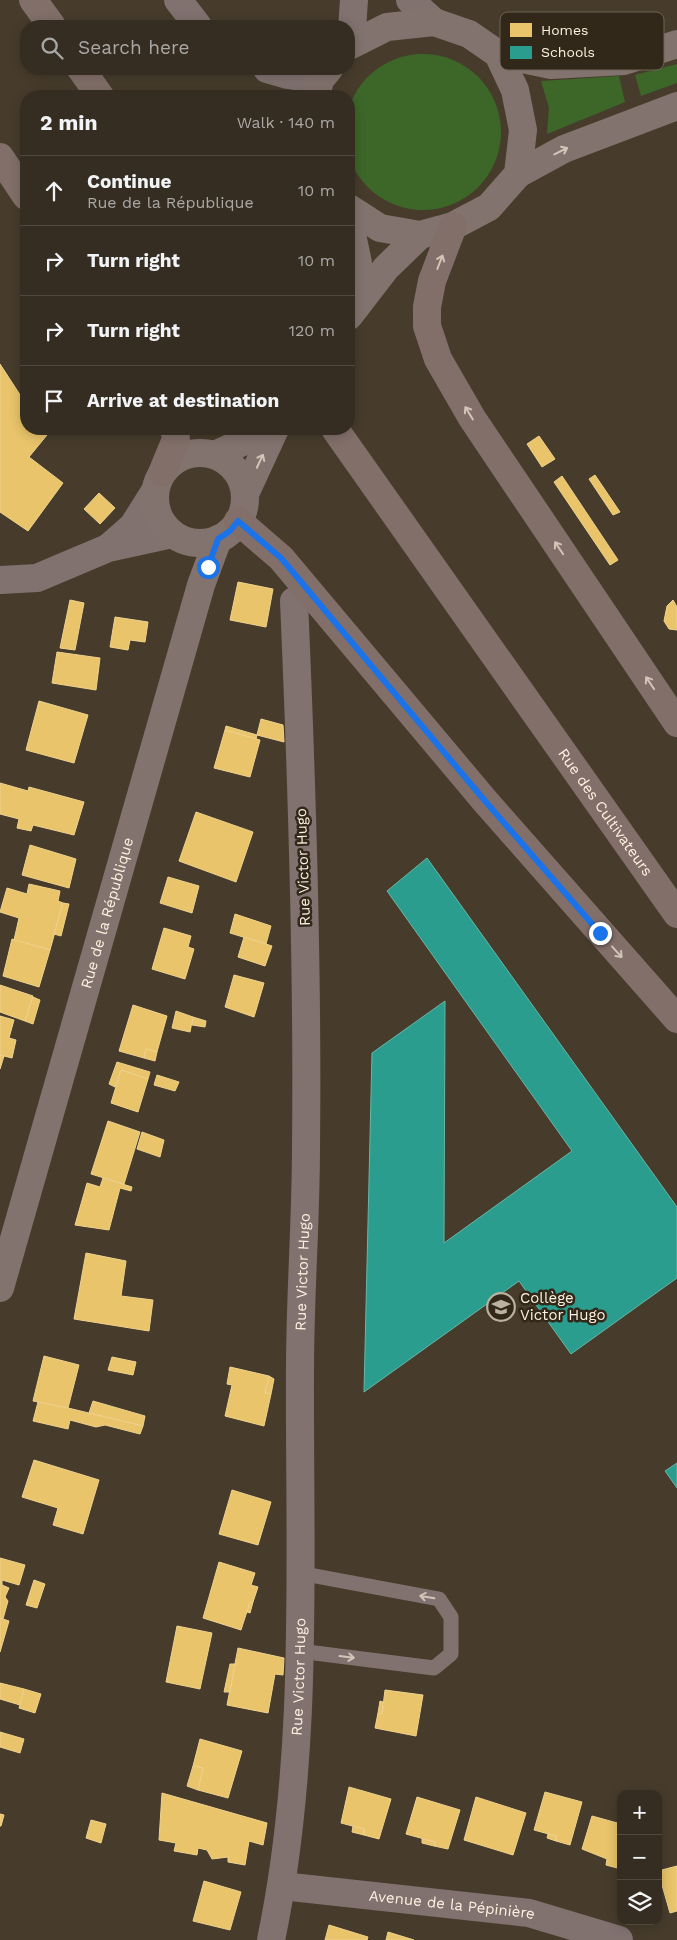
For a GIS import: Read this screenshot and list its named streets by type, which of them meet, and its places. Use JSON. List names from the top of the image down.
{
  "streets": {
    "main road": ["Rue des Cultivateurs", "Rue de la République"],
    "street": ["Rue Victor Hugo", "Avenue de la Pépinière"]
  },
  "crossings": [
    ["Rue Victor Hugo", "Avenue de la Pépinière"]
  ],
  "places": {
    "school or university": ["Collège Victor Hugo"]
  },
  "legend": ["Homes", "Schools"],
  "page": {
    "search": "Search here",
    "heading": ["2 min", "Walk · 140 m"],
    "list": [
      ["Continue", "Rue de la République", "10 m"],
      ["Turn right", "10 m"],
      ["Turn right", "120 m"],
      "Arrive at destination"
    ],
    "map_buttons": ["+", "−"]
  }
}
